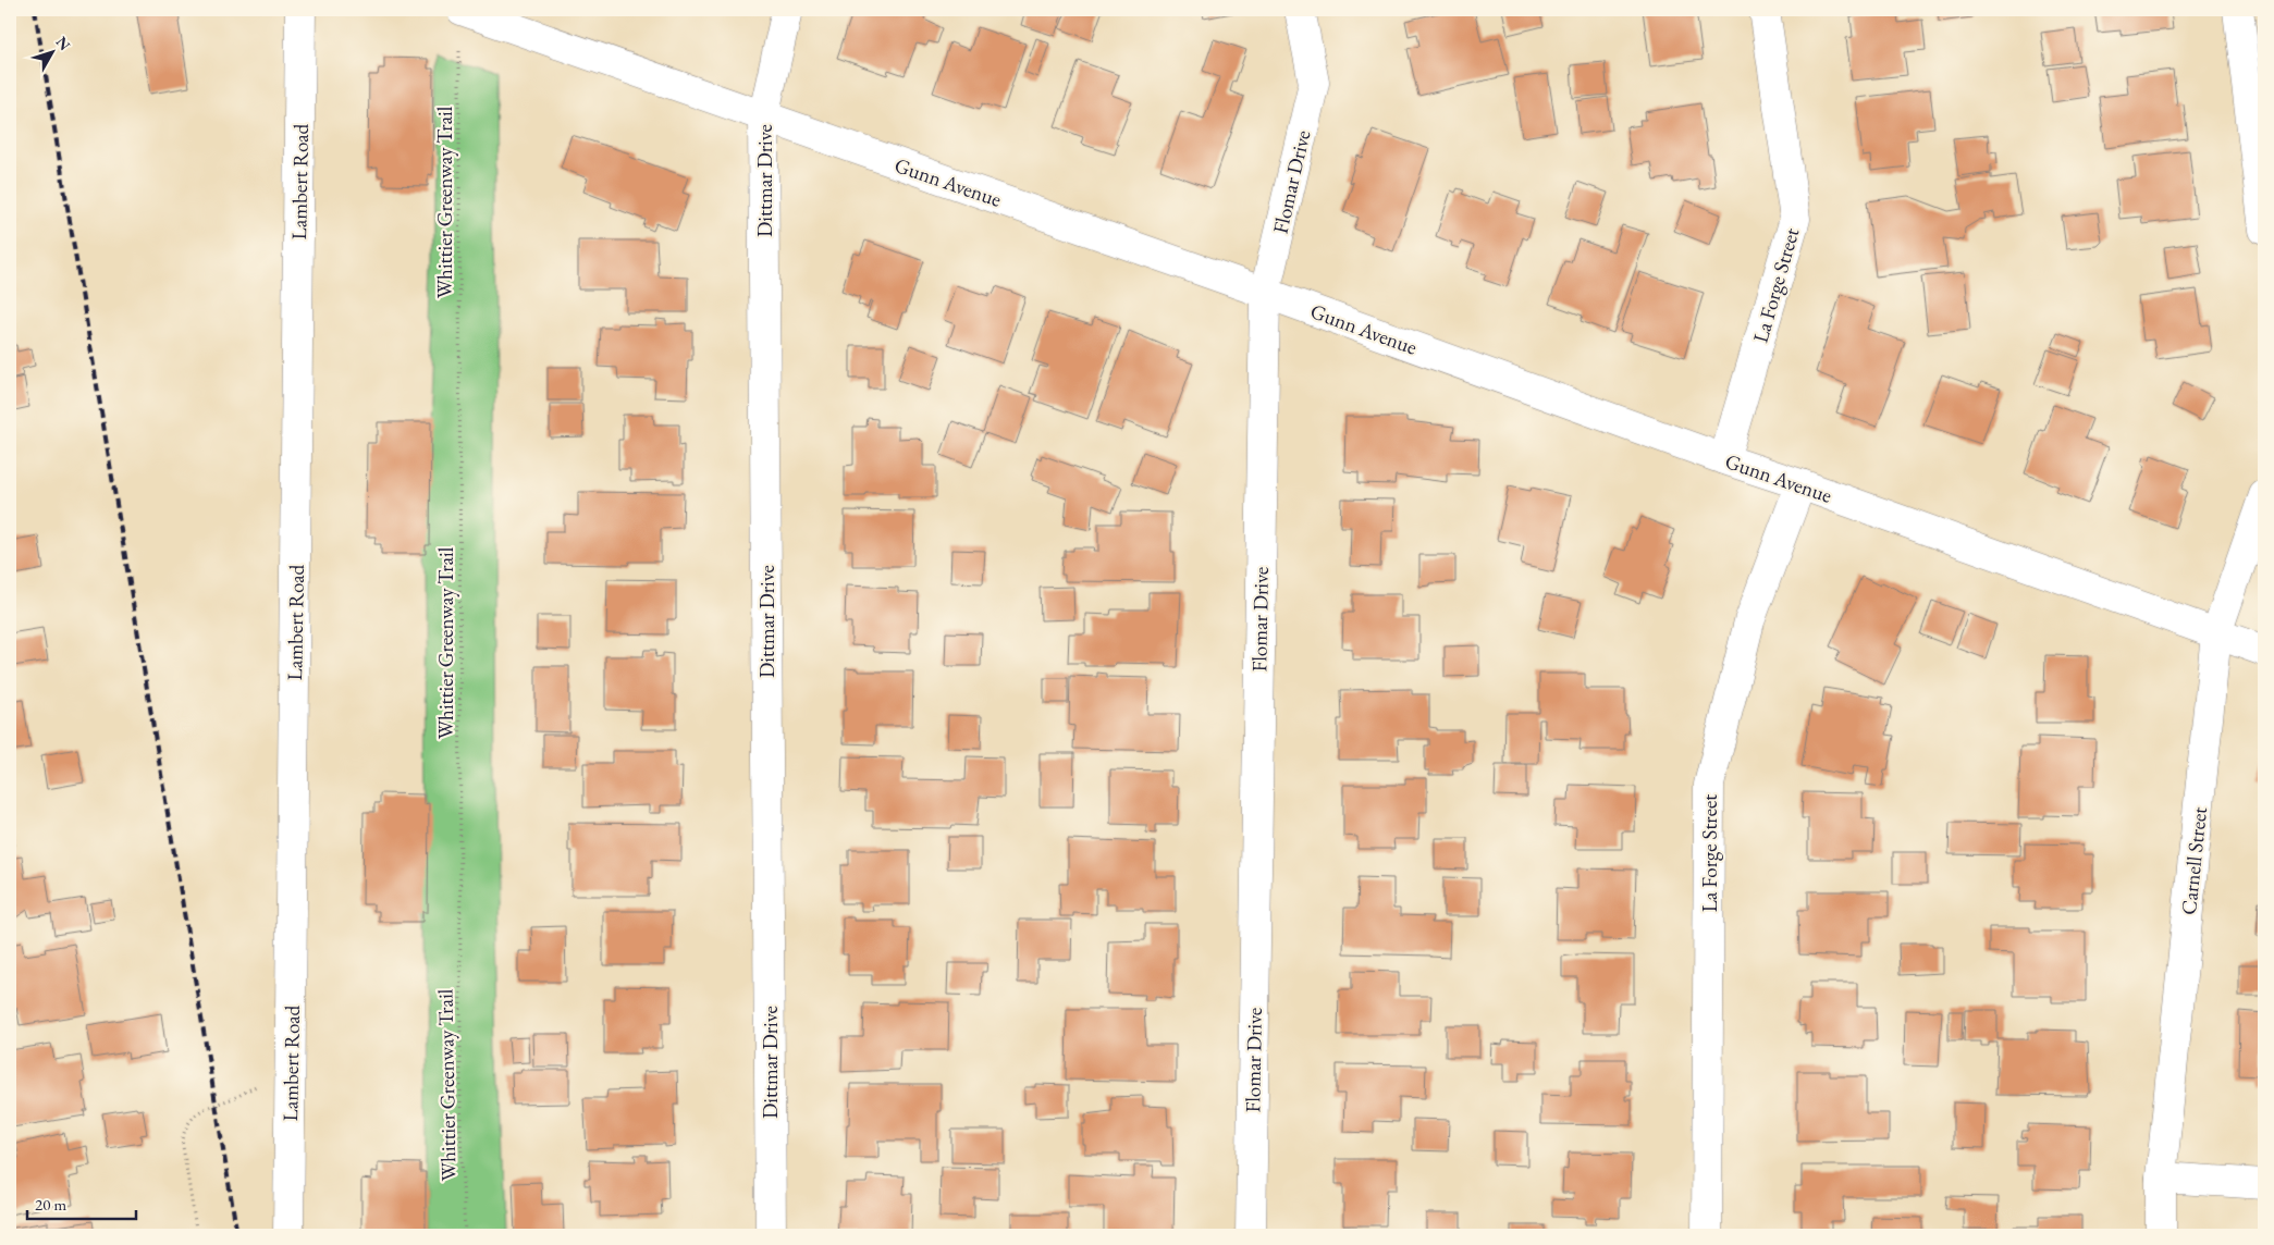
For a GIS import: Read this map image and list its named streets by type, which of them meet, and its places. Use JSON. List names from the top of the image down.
{
  "streets": {
    "street": [
      "Dittmar Drive",
      "Lambert Road",
      "Gunn Avenue",
      "Flomar Drive",
      "La Forge Street",
      "Carnell Street"
    ],
    "path": ["Whittier Greenway Trail"]
  },
  "crossings": [
    ["Dittmar Drive", "Gunn Avenue"],
    ["Gunn Avenue", "Flomar Drive"],
    ["Gunn Avenue", "La Forge Street"],
    ["Gunn Avenue", "Carnell Street"]
  ],
  "scale_bar": "20 m",
  "north": "top right"
}
